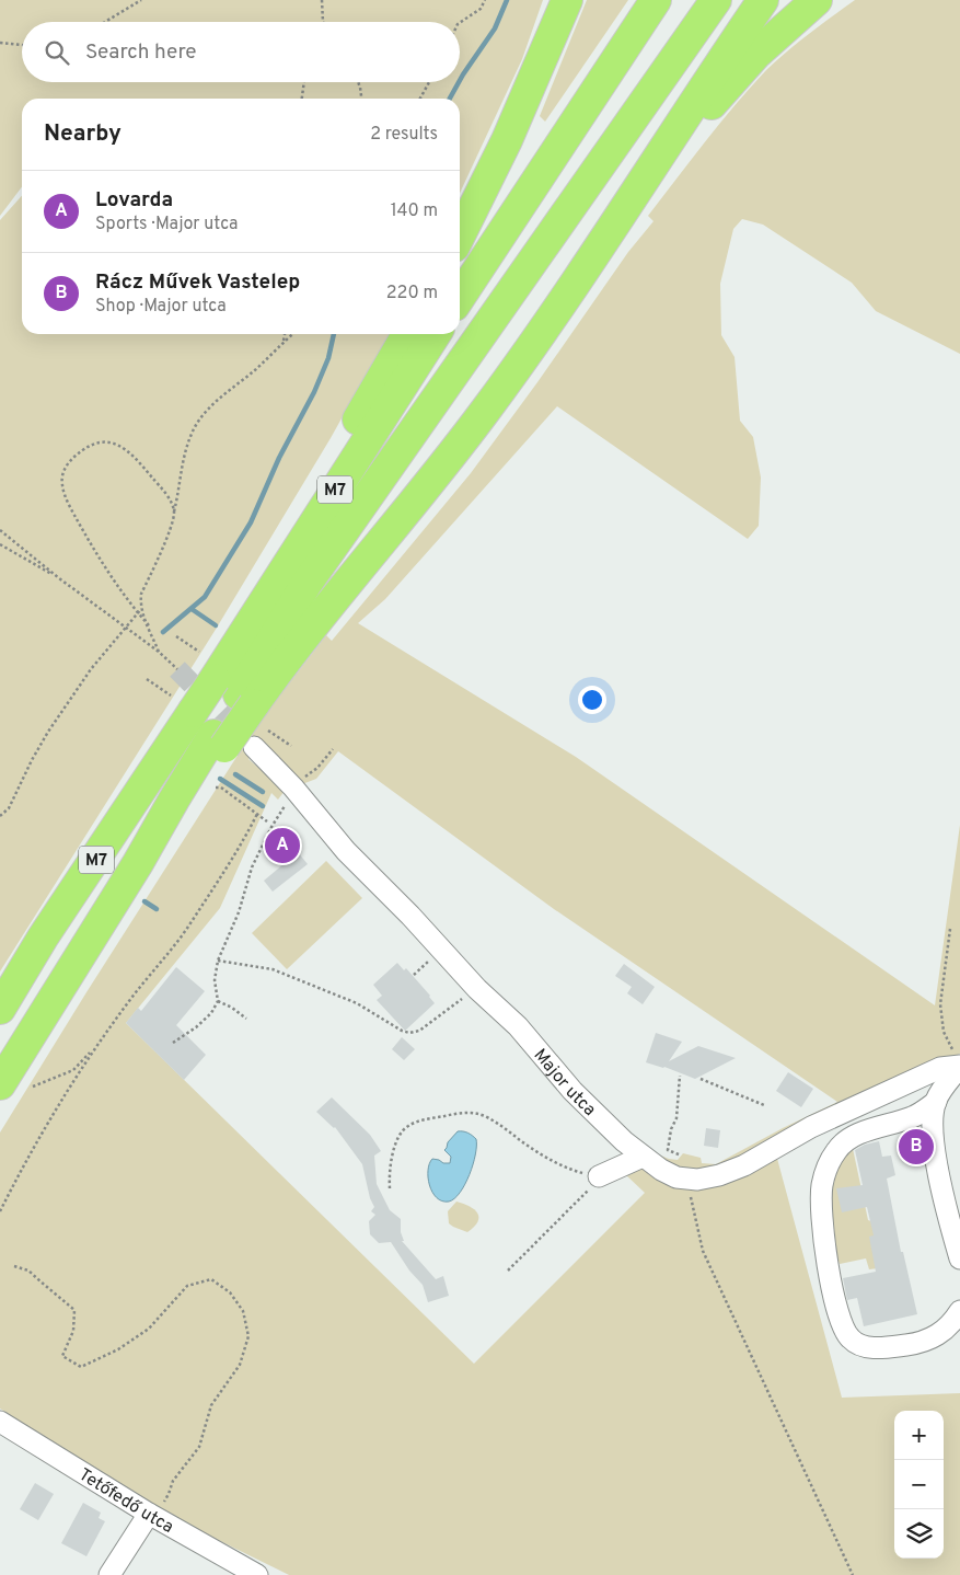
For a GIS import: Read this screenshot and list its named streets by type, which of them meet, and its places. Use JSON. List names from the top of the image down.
{
  "streets": {
    "highway": ["M7"],
    "street": ["Major utca", "Tetőfedő utca"]
  },
  "page": {
    "search": "Search here",
    "heading": ["Nearby", "2 results"],
    "list": [
      {
        "mark": "A",
        "name": "Lovarda",
        "note": "Sports · Major utca",
        "value": "140 m"
      },
      {
        "mark": "B",
        "name": "Rácz Művek Vastelep",
        "note": "Shop · Major utca",
        "value": "220 m"
      }
    ],
    "pins": ["A", "B"],
    "map_buttons": ["+", "−"]
  }
}
